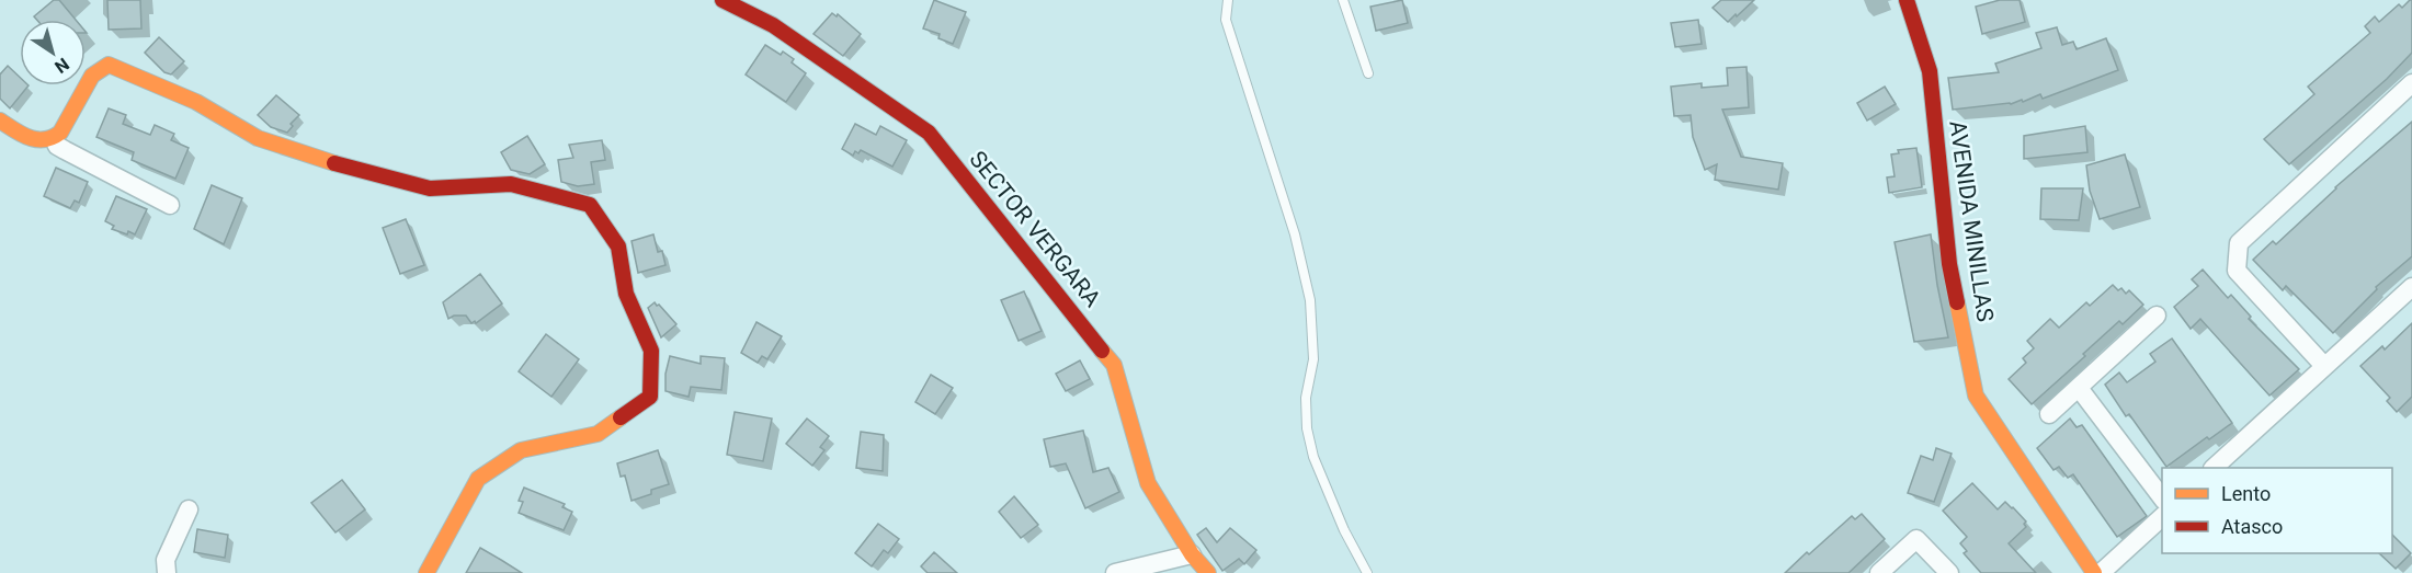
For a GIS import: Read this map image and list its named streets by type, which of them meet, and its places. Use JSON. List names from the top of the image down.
{
  "streets": {
    "street": ["AVENIDA MINILLAS", "SECTOR VERGARA"]
  },
  "legend": ["Lento", "Atasco"],
  "north": "bottom right"
}
